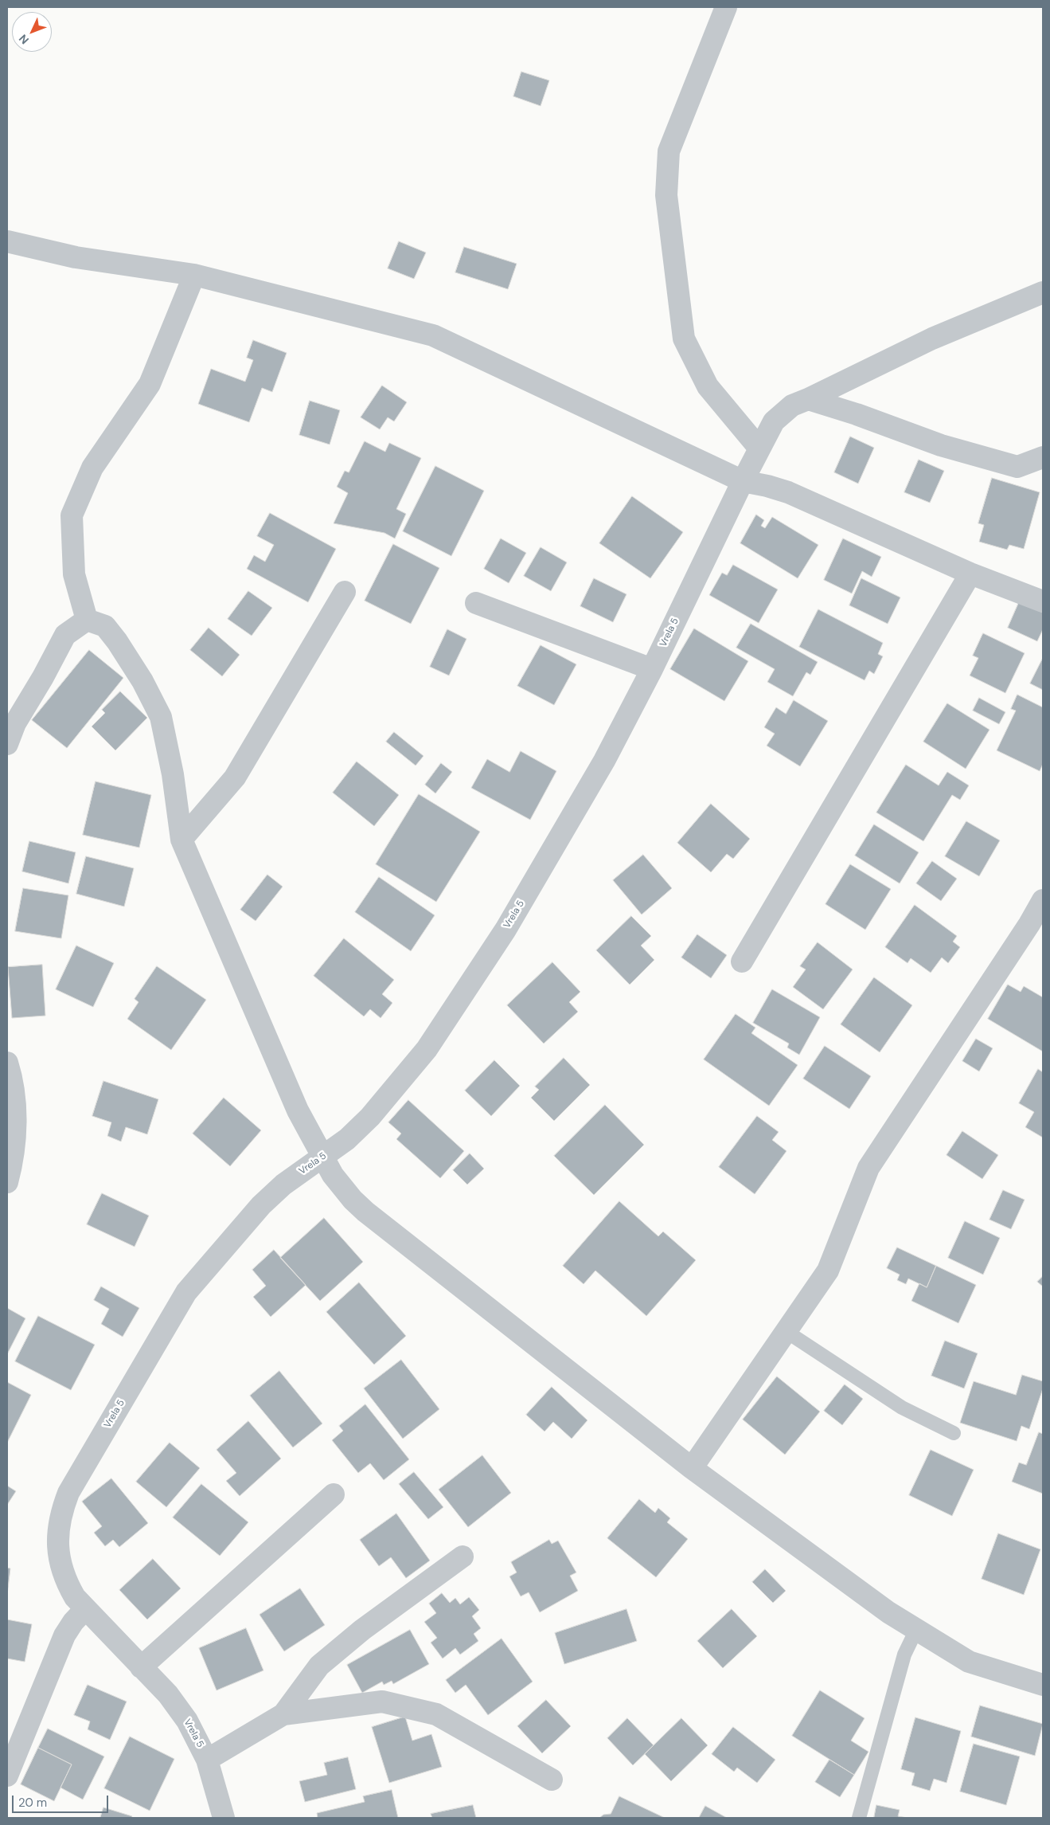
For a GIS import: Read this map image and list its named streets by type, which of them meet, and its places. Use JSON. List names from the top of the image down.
{
  "streets": {
    "street": ["Vrela 5"]
  },
  "scale_bar": "20 m",
  "north": "bottom left"
}
